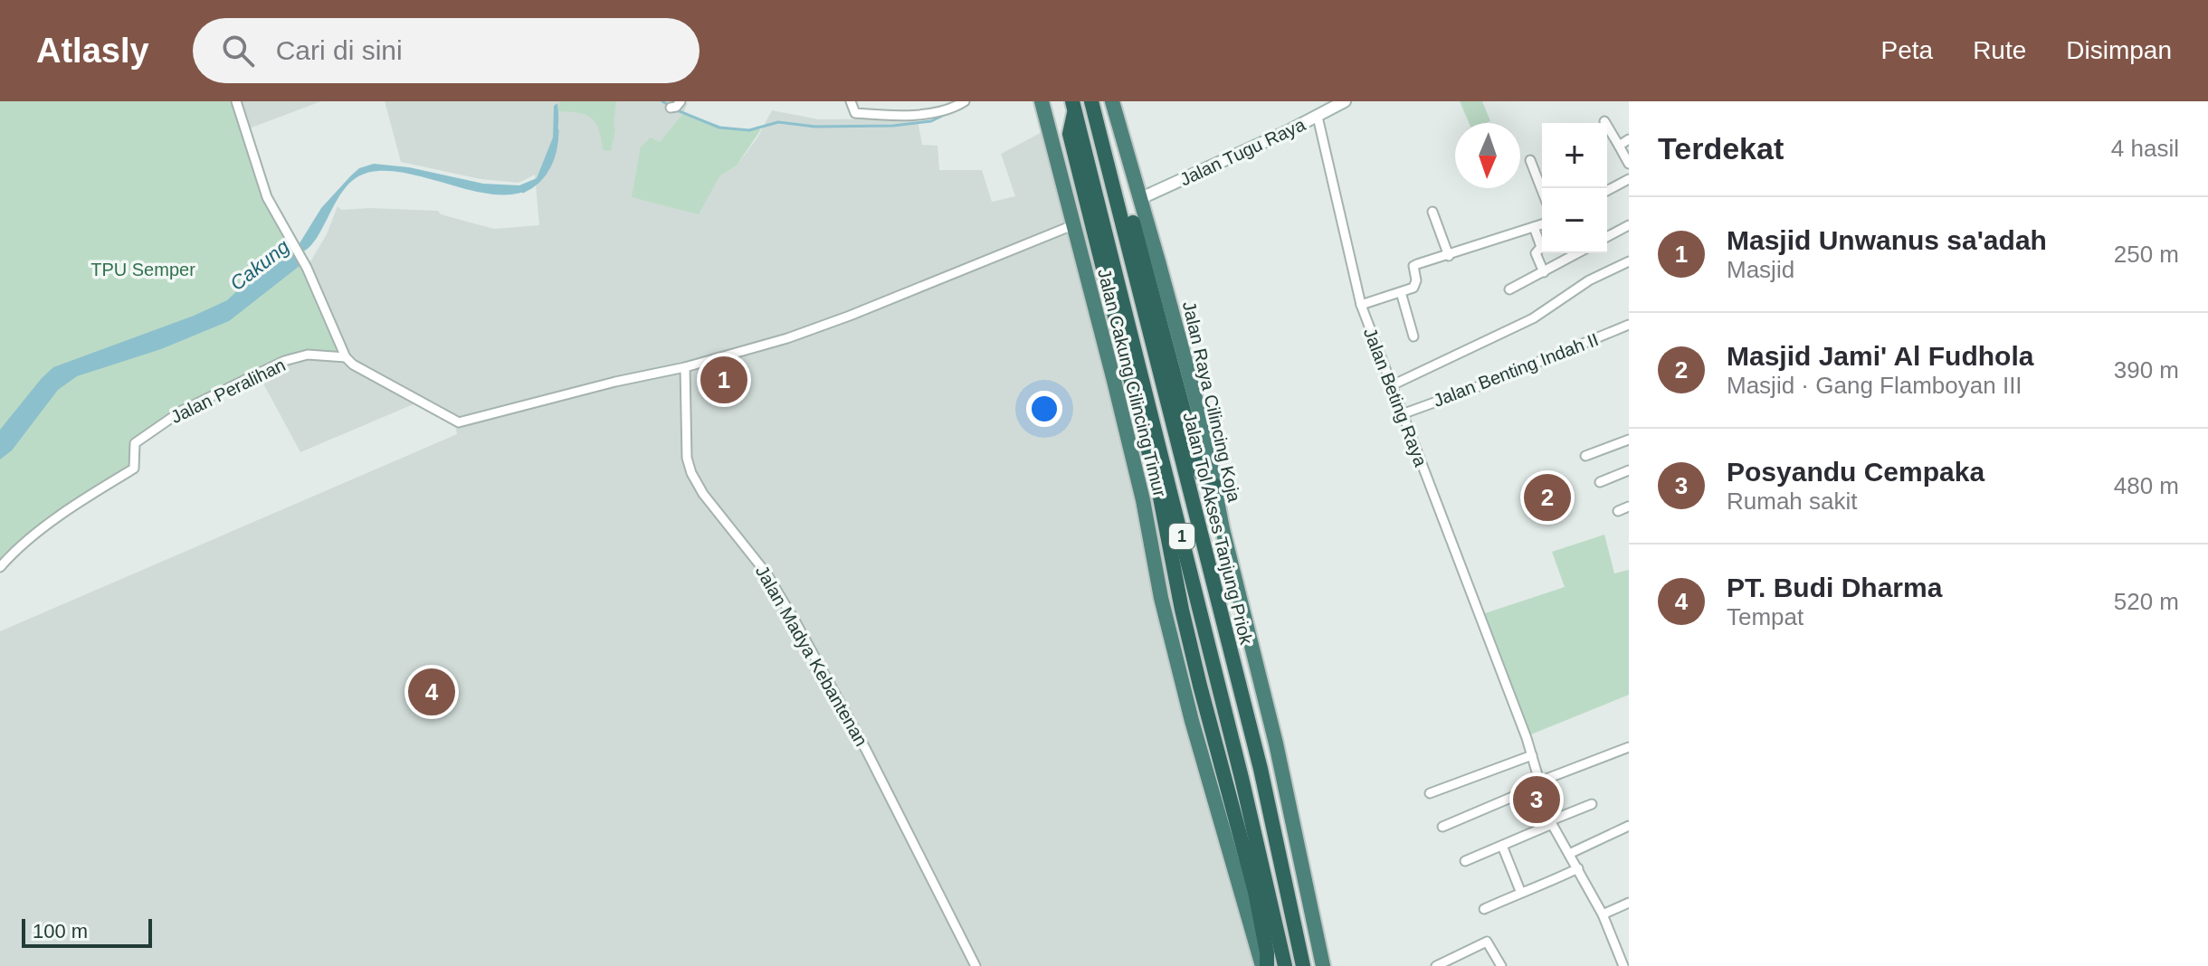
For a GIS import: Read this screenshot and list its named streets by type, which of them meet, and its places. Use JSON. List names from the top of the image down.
{
  "streets": {
    "highway": [
      "Jalan Cakung Cilincing Timur",
      "Jalan Raya Cilincing Koja",
      "Jalan Tol Akses Tanjung Priok",
      "1"
    ],
    "main road": ["Jalan Tugu Raya"],
    "street": [
      "Jalan Benting Indah II",
      "Jalan Peralihan",
      "Jalan Beting Raya",
      "Jalan Madya Kebantenan"
    ]
  },
  "crossings": [
    ["Jalan Tugu Raya", "Jalan Beting Raya"],
    ["Jalan Tugu Raya", "Jalan Raya Cilincing Koja"],
    ["Jalan Benting Indah II", "Jalan Beting Raya"]
  ],
  "water": ["Cakung"],
  "parks": ["TPU Semper"],
  "scale_bar": "100 m",
  "north": "bottom",
  "page": {
    "header": "Atlasly",
    "search": "Cari di sini",
    "nav": ["Peta", "Rute", "Disimpan"],
    "heading": ["Terdekat", "4 hasil"],
    "map_buttons": ["+", "−"],
    "list": [
      {
        "mark": "1",
        "name": "Masjid Unwanus sa'adah",
        "note": "Masjid",
        "value": "250 m"
      },
      {
        "mark": "2",
        "name": "Masjid Jami' Al Fudhola",
        "note": "Masjid · Gang Flamboyan III",
        "value": "390 m"
      },
      {
        "mark": "3",
        "name": "Posyandu Cempaka",
        "note": "Rumah sakit",
        "value": "480 m"
      },
      {
        "mark": "4",
        "name": "PT. Budi Dharma",
        "note": "Tempat",
        "value": "520 m"
      }
    ],
    "pins": [
      "1",
      "2",
      "4",
      "3"
    ],
    "scale": "100 m"
  }
}
